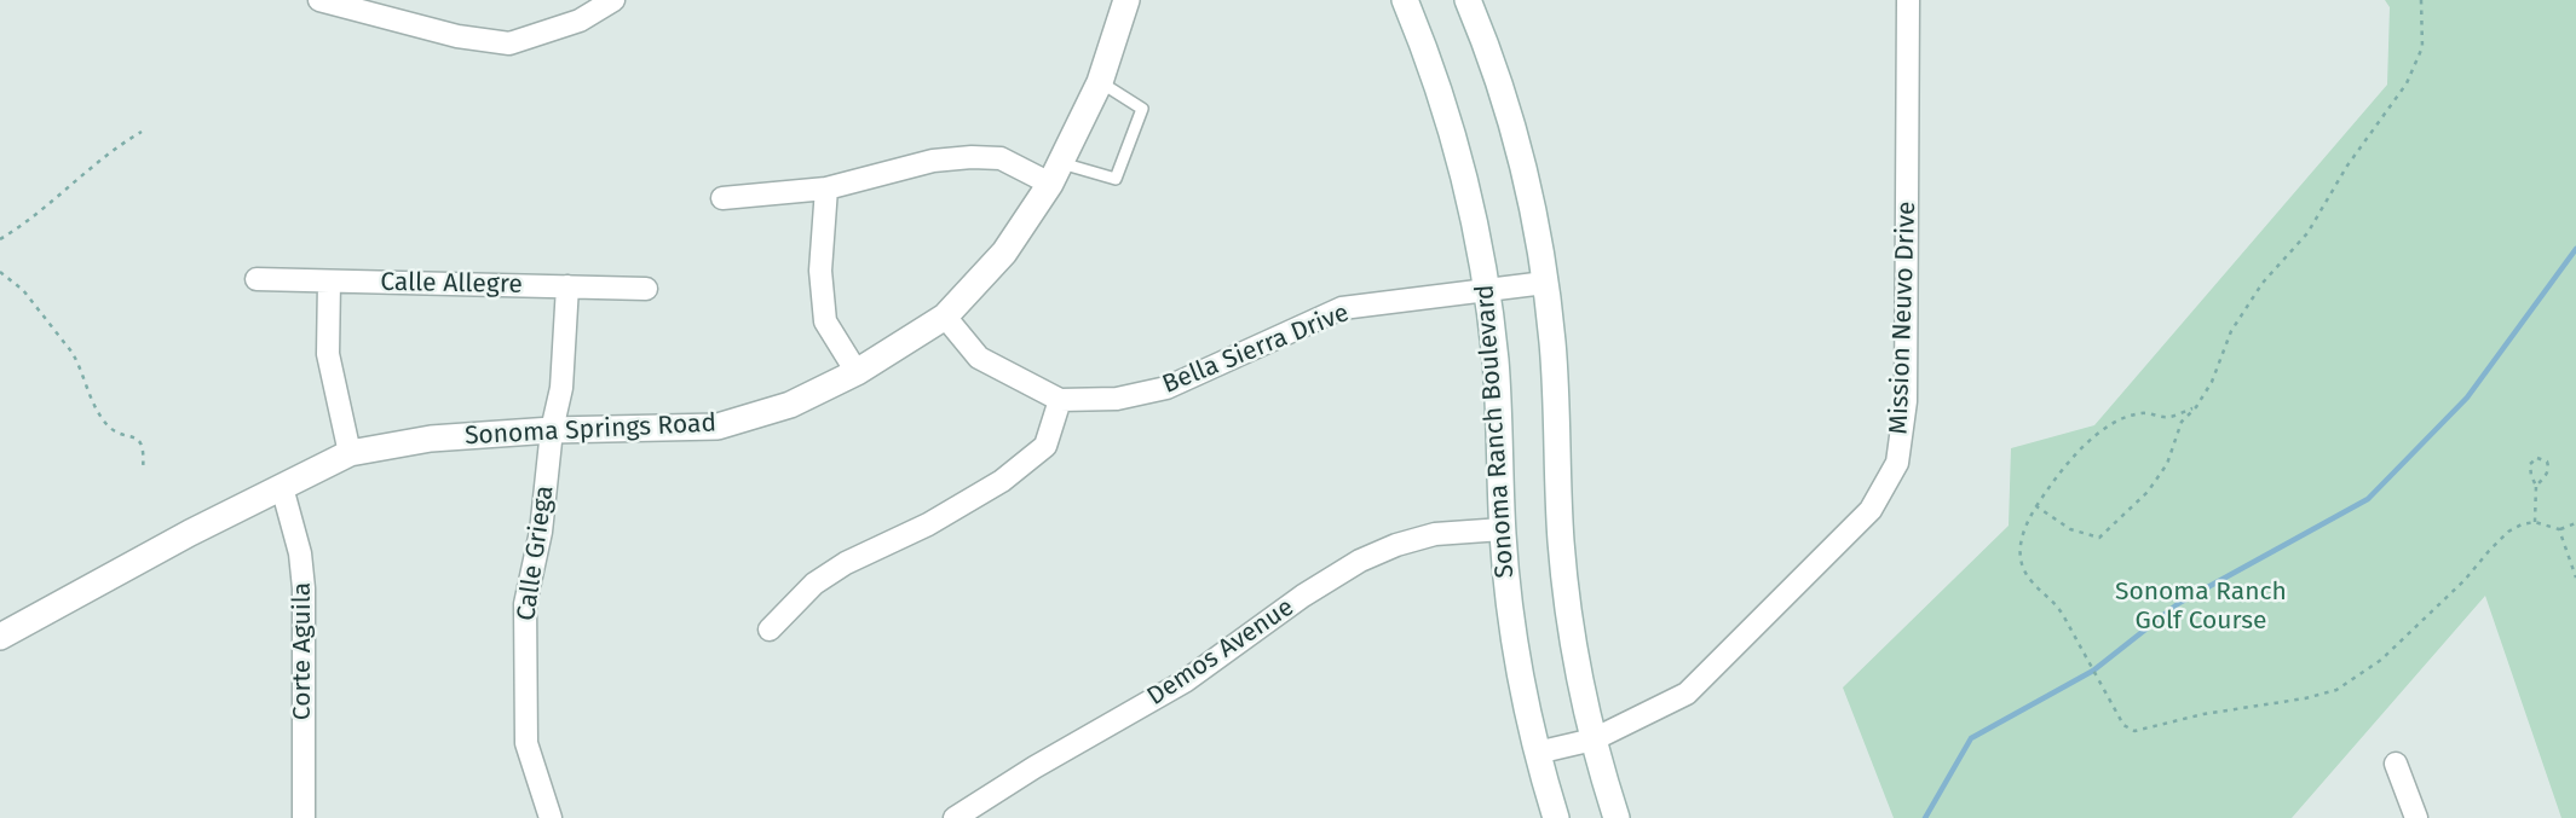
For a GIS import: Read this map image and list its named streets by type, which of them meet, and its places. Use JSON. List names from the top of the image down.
{
  "streets": {
    "main road": ["Sonoma Springs Road", "Sonoma Ranch Boulevard"],
    "street": [
      "Calle Allegre",
      "Mission Neuvo Drive",
      "Bella Sierra Drive",
      "Calle Griega",
      "Corte Aguila",
      "Demos Avenue"
    ]
  },
  "crossings": [
    ["Calle Allegre", "Calle Griega"],
    ["Mission Neuvo Drive", "Sonoma Ranch Boulevard"],
    ["Bella Sierra Drive", "Sonoma Springs Road"],
    ["Bella Sierra Drive", "Sonoma Ranch Boulevard"],
    ["Sonoma Springs Road", "Calle Griega"],
    ["Sonoma Springs Road", "Corte Aguila"],
    ["Sonoma Ranch Boulevard", "Demos Avenue"]
  ],
  "parks": ["Sonoma Ranch Golf Course"]
}
